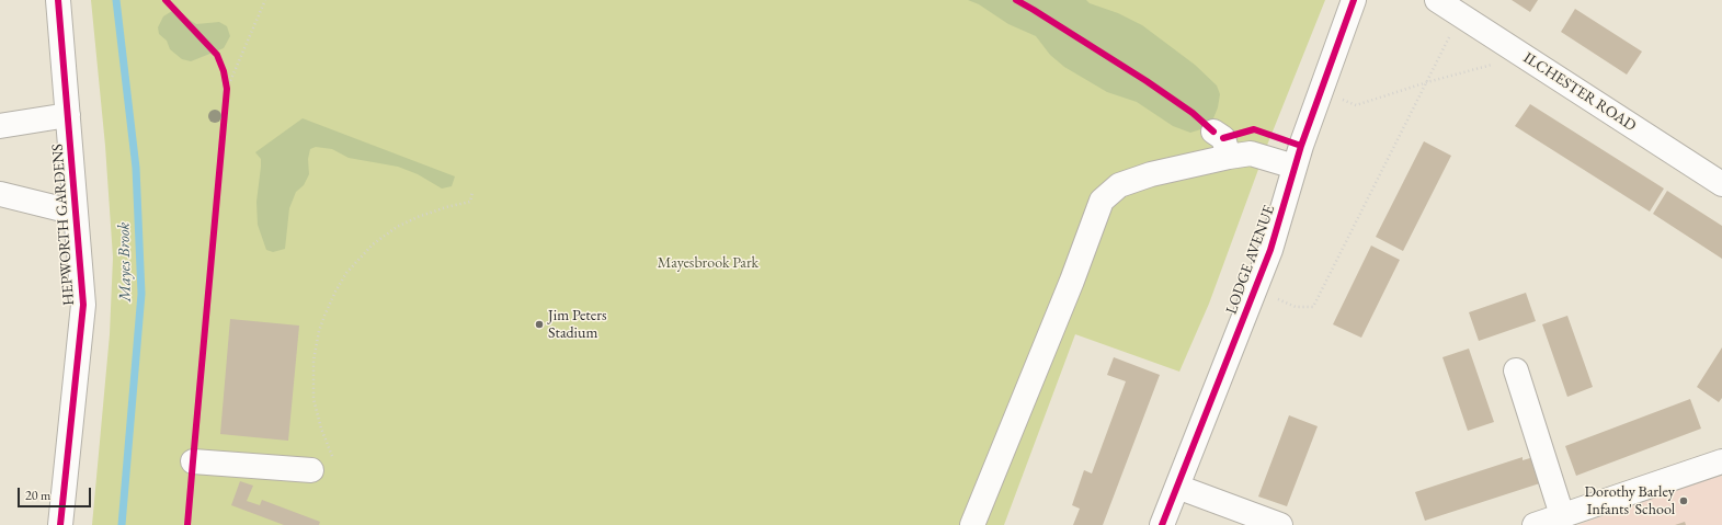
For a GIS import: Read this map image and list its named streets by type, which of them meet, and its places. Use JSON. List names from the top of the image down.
{
  "streets": {
    "street": ["ILCHESTER ROAD", "HEPWORTH GARDENS", "LODGE AVENUE"]
  },
  "water": ["Mayes Brook"],
  "parks": ["Mayesbrook Park"],
  "places": ["Jim Peters Stadium", "Dorothy Barley Infants' School"],
  "scale_bar": "20 m"
}
